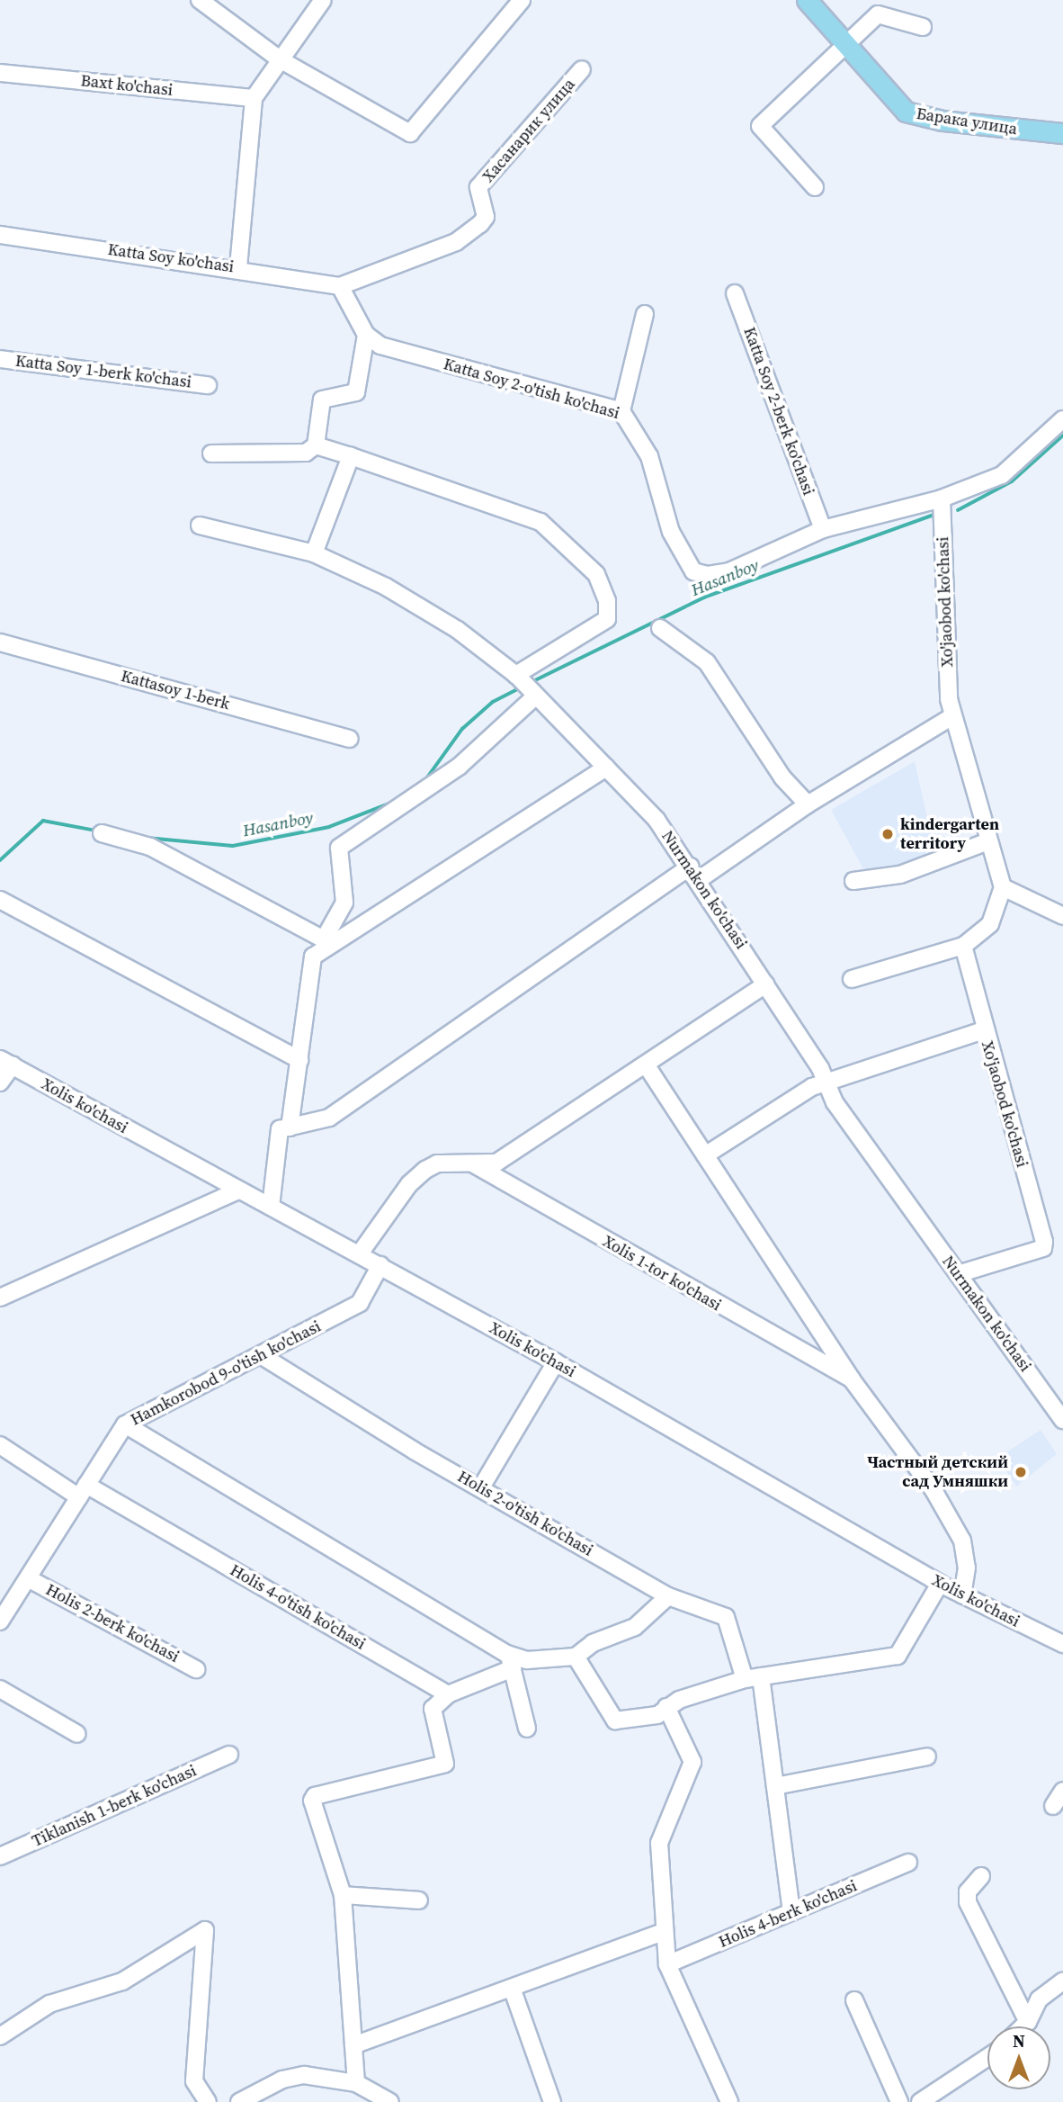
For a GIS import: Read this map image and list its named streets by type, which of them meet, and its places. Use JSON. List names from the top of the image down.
{
  "streets": {
    "main road": ["Барака улица"],
    "street": [
      "Baxt ko'chasi",
      "Хасанарик улица",
      "Katta Soy ko'chasi",
      "Katta Soy 1-berk ko'chasi",
      "Katta Soy 2-o'tish ko'chasi",
      "Katta Soy 2-berk ko'chasi",
      "Xo'jaobod ko'chasi",
      "Kattasoy 1-berk",
      "Nurmakon ko'chasi",
      "Xolis ko'chasi",
      "Xolis 1-tor ko'chasi",
      "Hamkorobod 9-o'tish ko'chasi",
      "Holis 2-o'tish ko'chasi",
      "Holis 4-o'tish ko'chasi",
      "Holis 2-berk ko'chasi",
      "Tiklanish 1-berk ko'chasi",
      "Holis 4-berk ko'chasi"
    ]
  },
  "crossings": [
    ["Хасанарик улица", "Katta Soy ko'chasi"],
    ["Katta Soy 2-o'tish ko'chasi", "Katta Soy 2-berk ko'chasi"],
    ["Katta Soy 2-o'tish ko'chasi", "Xo'jaobod ko'chasi"],
    ["Xo'jaobod ko'chasi", "Nurmakon ko'chasi"],
    ["Xolis ko'chasi", "Xolis 1-tor ko'chasi"],
    ["Xolis ko'chasi", "Hamkorobod 9-o'tish ko'chasi"],
    ["Hamkorobod 9-o'tish ko'chasi", "Holis 2-o'tish ko'chasi"],
    ["Hamkorobod 9-o'tish ko'chasi", "Holis 4-o'tish ko'chasi"],
    ["Hamkorobod 9-o'tish ko'chasi", "Holis 2-berk ko'chasi"],
    ["Holis 2-o'tish ko'chasi", "Holis 4-berk ko'chasi"]
  ],
  "water": ["Hasanboy"],
  "places": ["kindergarten territory", "Частный детский сад Умняшки"],
  "north": "top"
}
